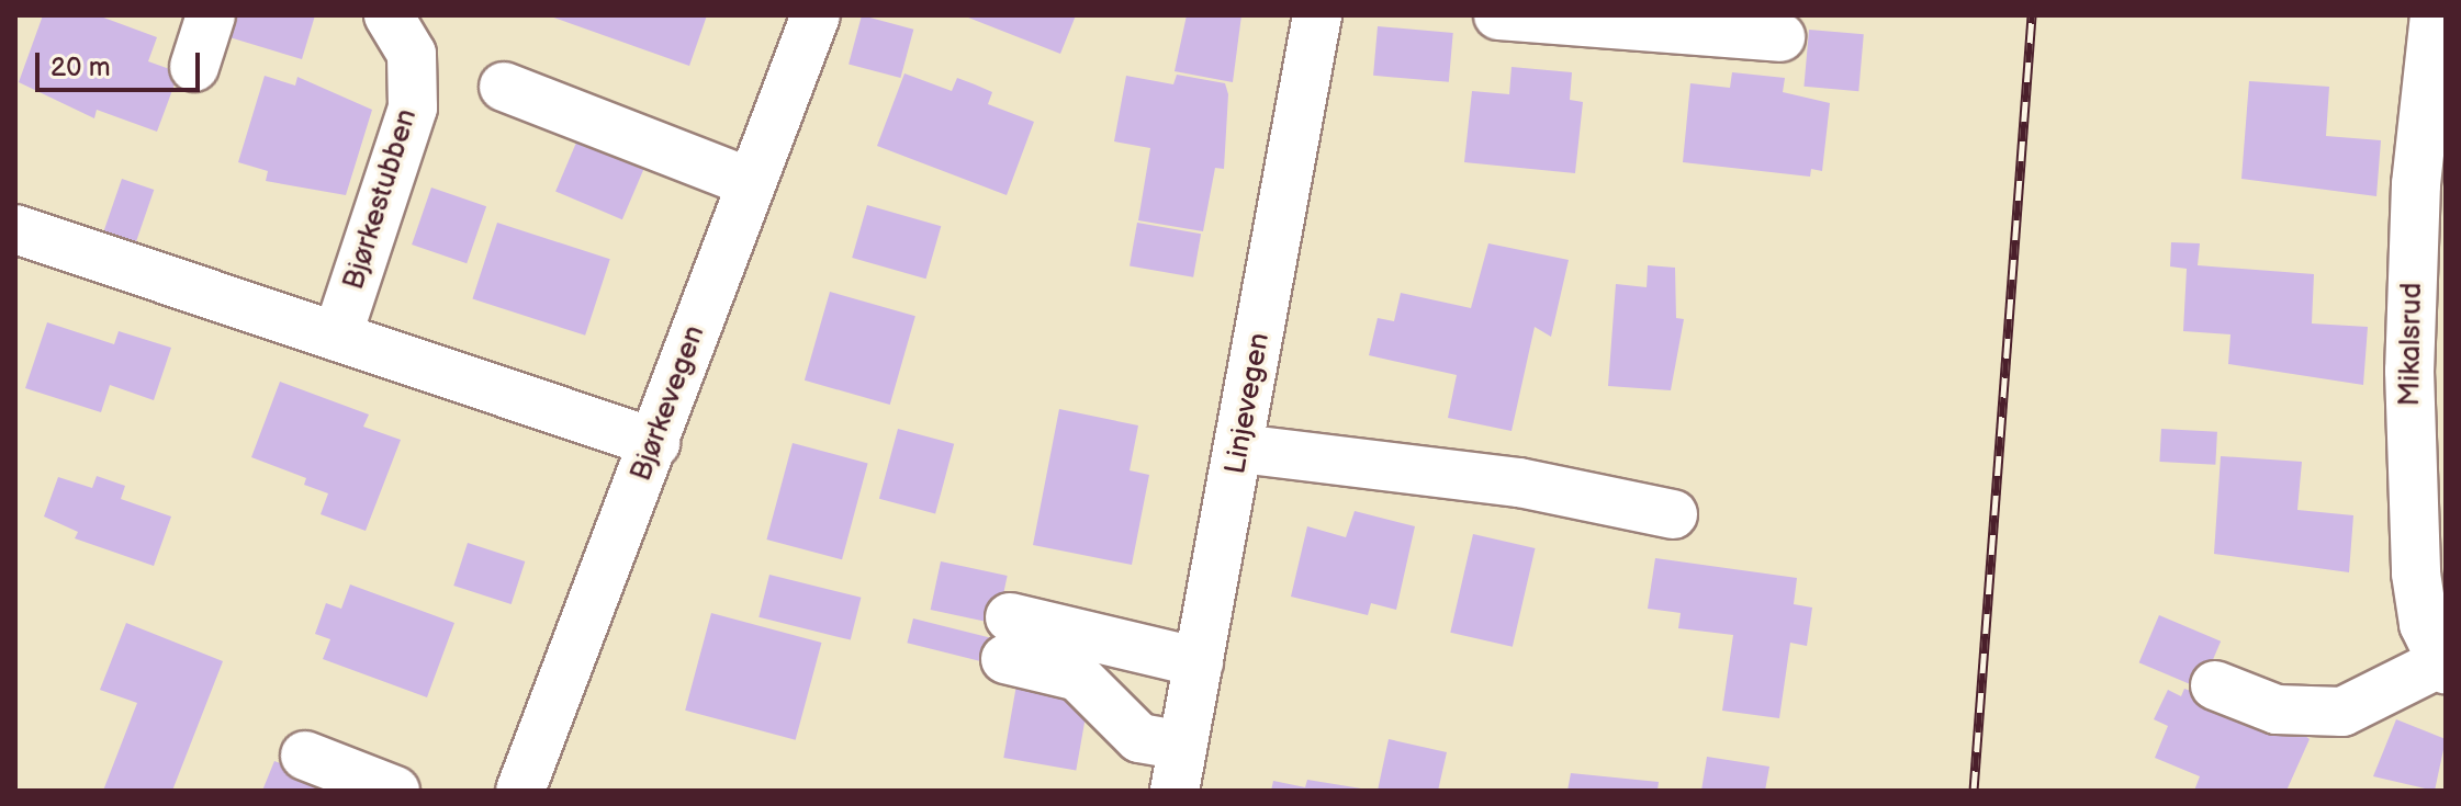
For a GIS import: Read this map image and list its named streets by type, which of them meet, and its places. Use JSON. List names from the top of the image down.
{
  "streets": {
    "street": [
      "Bjørkestubben",
      "Mikalsrud",
      "Bjørkevegen",
      "Linjevegen"
    ]
  },
  "scale_bar": "20 m"
}
